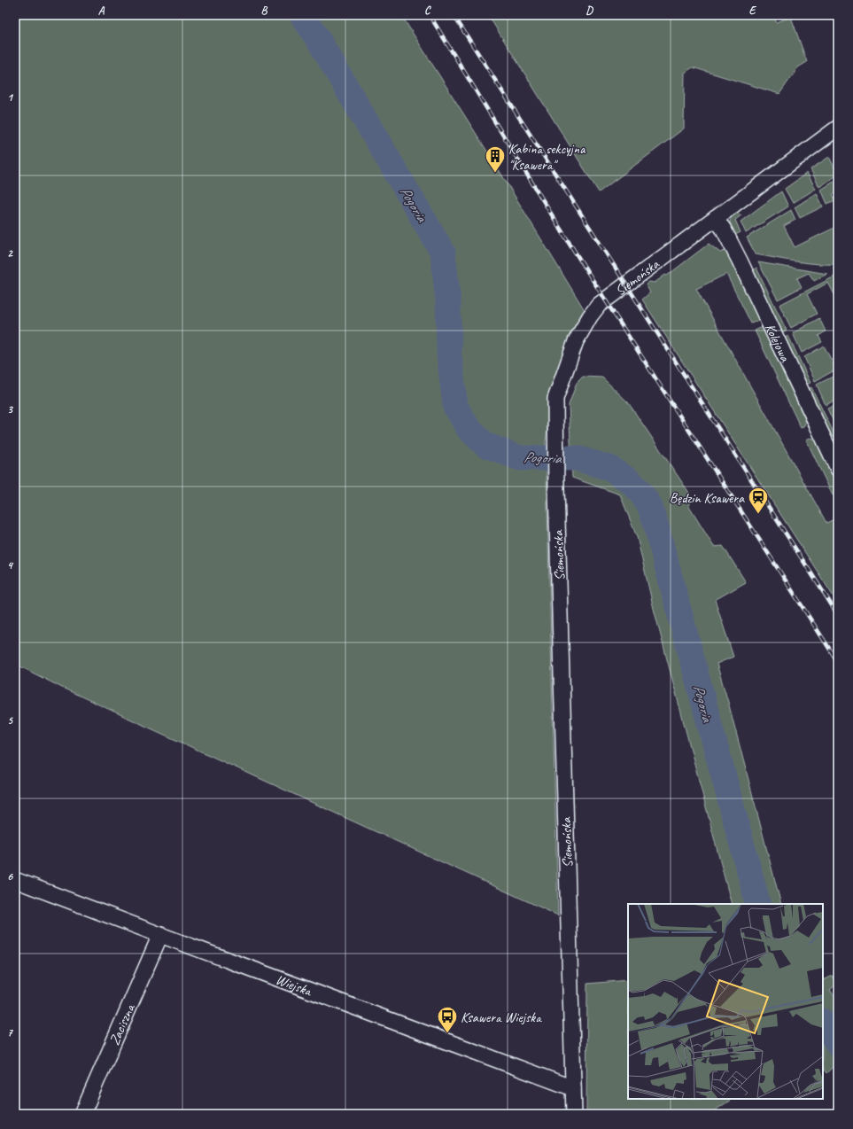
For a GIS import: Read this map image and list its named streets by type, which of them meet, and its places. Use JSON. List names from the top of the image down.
{
  "streets": {
    "street": [
      "Siemońska",
      "Kolejowa",
      "Wiejska",
      "Zaciszna"
    ]
  },
  "crossings": [
    ["Siemońska", "Kolejowa"],
    ["Siemońska", "Wiejska"],
    ["Wiejska", "Zaciszna"]
  ],
  "water": ["Pogoria"],
  "places": {
    "building": ["Kabina sekcyjna \"Ksawera\""],
    "station": ["Będzin Ksawera"],
    "bus stop": ["Ksawera Wiejska"]
  },
  "grid": {
    "columns": [
      "A",
      "B",
      "C",
      "D",
      "E"
    ],
    "rows": [
      "1",
      "2",
      "3",
      "4",
      "5",
      "6",
      "7"
    ]
  }
}
